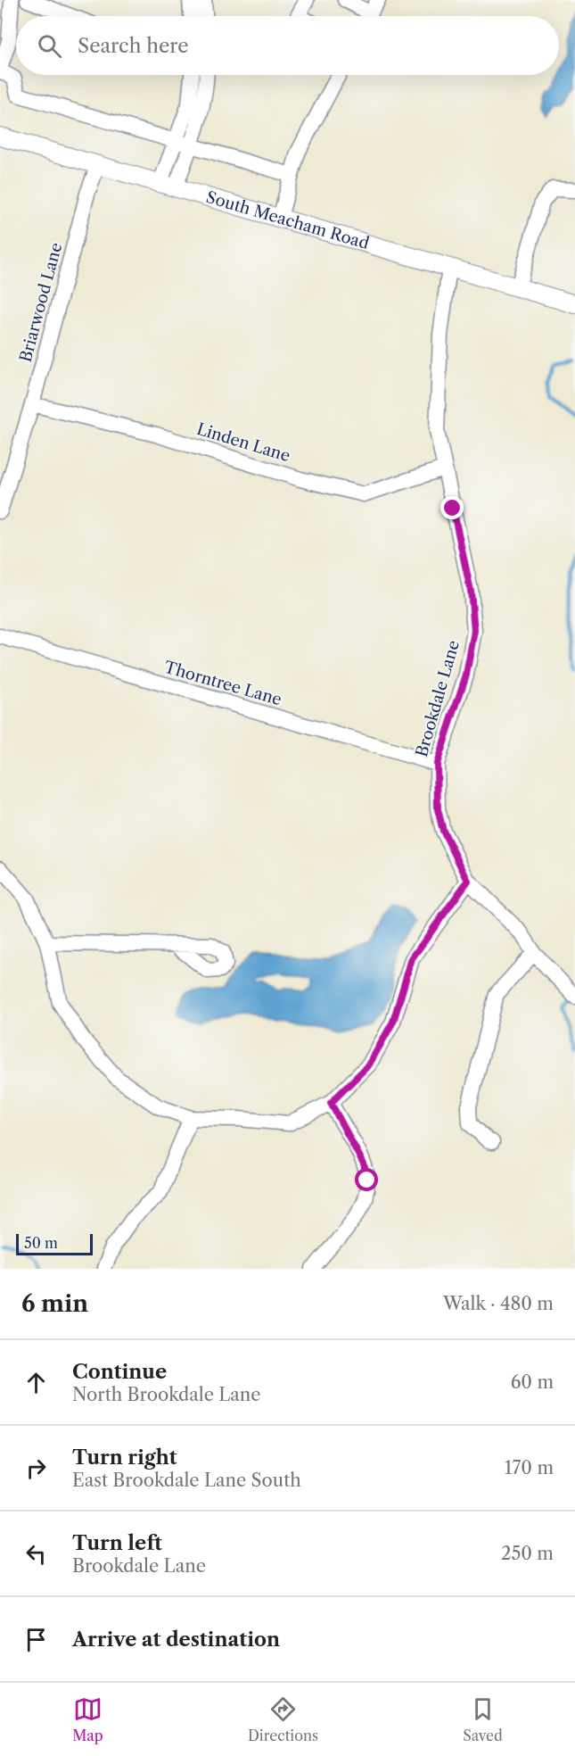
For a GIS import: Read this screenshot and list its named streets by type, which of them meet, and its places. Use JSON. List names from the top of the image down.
{
  "streets": {
    "main road": ["South Meacham Road"],
    "street": [
      "Briarwood Lane",
      "Linden Lane",
      "Thorntree Lane",
      "Brookdale Lane"
    ]
  },
  "crossings": [
    ["South Meacham Road", "Briarwood Lane"],
    ["South Meacham Road", "Brookdale Lane"],
    ["Briarwood Lane", "Linden Lane"],
    ["Linden Lane", "Brookdale Lane"],
    ["Thorntree Lane", "Brookdale Lane"]
  ],
  "scale_bar": "50 m",
  "page": {
    "search": "Search here",
    "scale": "50 m",
    "heading": ["6 min", "Walk · 480 m"],
    "list": [
      ["Continue", "North Brookdale Lane", "60 m"],
      ["Turn right", "East Brookdale Lane South", "170 m"],
      ["Turn left", "Brookdale Lane", "250 m"],
      "Arrive at destination"
    ],
    "nav": ["Map", "Directions", "Saved"]
  }
}
